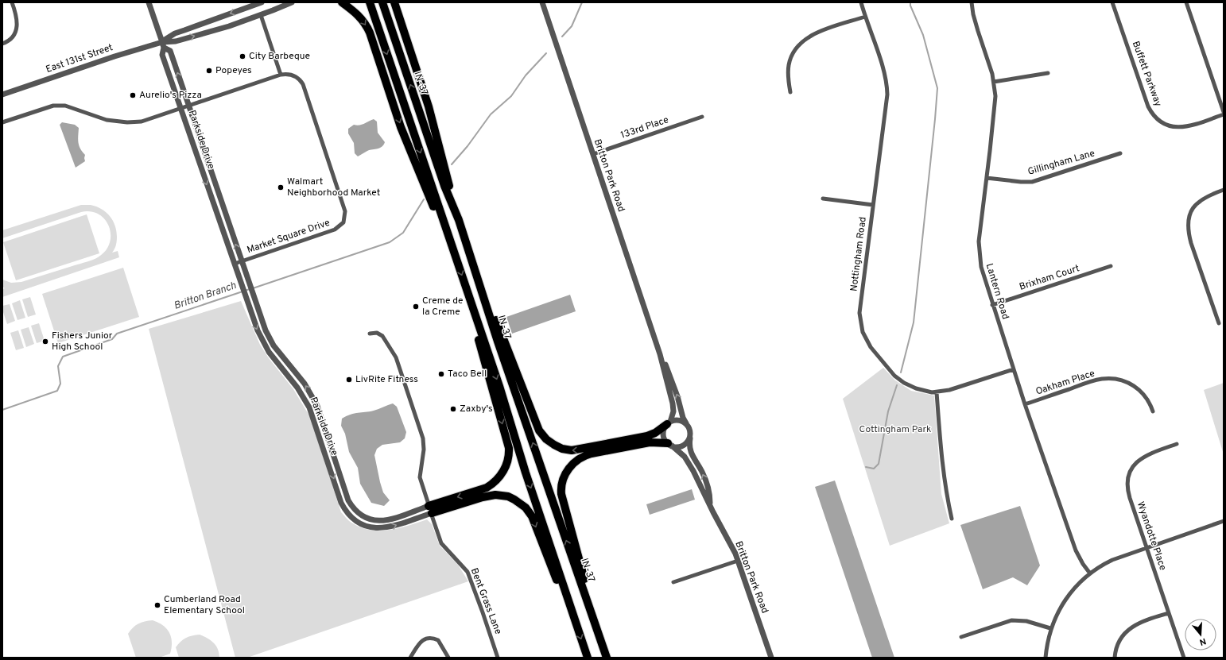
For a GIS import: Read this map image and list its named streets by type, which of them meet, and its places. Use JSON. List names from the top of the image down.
{
  "streets": {
    "highway": ["IN-37"],
    "street": [
      "East 131st Street",
      "Buffett Parkway",
      "133rd Place",
      "Parkside Drive",
      "Gillingham Lane",
      "Britton Park Road",
      "Market Square Drive",
      "Nottingham Road",
      "Brixham Court",
      "Lantern Road",
      "Oakham Place",
      "Wyandotte Place",
      "Bent Grass Lane"
    ]
  },
  "crossings": [
    ["133rd Place", "Britton Park Road"],
    ["Parkside Drive", "Market Square Drive"],
    ["Parkside Drive", "Bent Grass Lane"],
    ["Gillingham Lane", "Lantern Road"],
    ["Nottingham Road", "Lantern Road"],
    ["Brixham Court", "Lantern Road"],
    ["Lantern Road", "Oakham Place"]
  ],
  "water": ["Britton Branch"],
  "parks": ["Cottingham Park"],
  "places": [
    "City Barbeque",
    "Popeyes",
    "Aurelio's Pizza",
    "Walmart Neighborhood Market",
    "Creme de la Creme",
    "Fishers Junior High School",
    "Taco Bell",
    "LivRite Fitness",
    "Zaxby's",
    "Cumberland Road Elementary School"
  ],
  "north": "bottom"
}
